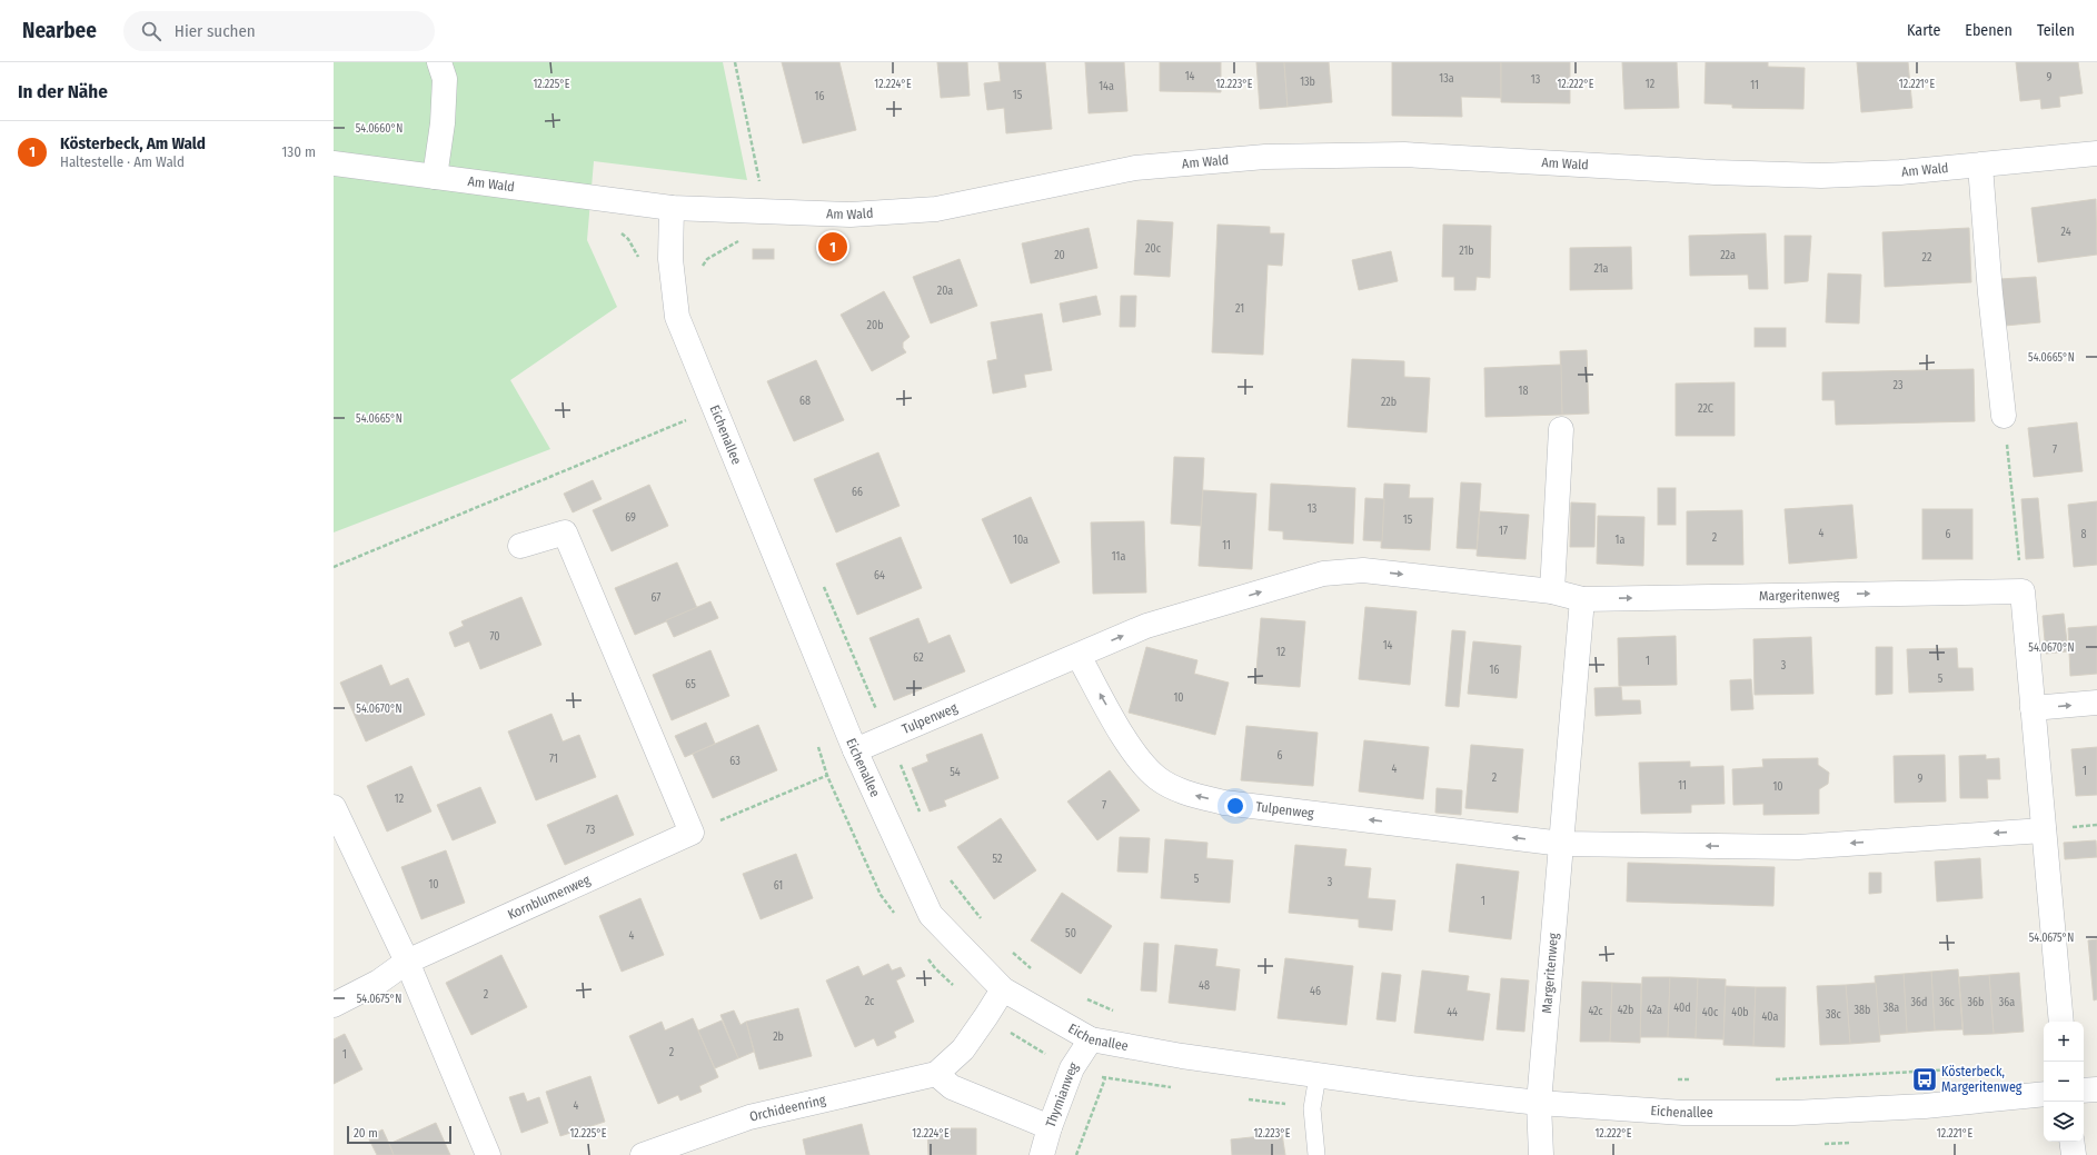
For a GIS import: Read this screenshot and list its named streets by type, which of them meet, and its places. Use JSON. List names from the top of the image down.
{
  "streets": {
    "street": [
      "Am Wald",
      "Eichenallee",
      "Margeritenweg",
      "Tulpenweg",
      "Kornblumenweg",
      "Thymianweg",
      "Orchideenring"
    ]
  },
  "crossings": [
    ["Am Wald", "Eichenallee"],
    ["Eichenallee", "Margeritenweg"],
    ["Eichenallee", "Tulpenweg"],
    ["Eichenallee", "Thymianweg"],
    ["Eichenallee", "Orchideenring"],
    ["Margeritenweg", "Tulpenweg"]
  ],
  "one_way": ["Margeritenweg"],
  "places": {
    "bus stop": ["Kösterbeck, Margeritenweg"]
  },
  "house_numbers": [
    "14",
    "9",
    "13a",
    "13",
    "13b",
    "12",
    "11",
    "14a",
    "15",
    "16",
    "24",
    "20c",
    "21b",
    "20",
    "22a",
    "22",
    "21a",
    "20a",
    "21",
    "20b",
    "23",
    "18",
    "68",
    "22b",
    "22C",
    "7",
    "66",
    "13",
    "69",
    "15",
    "17",
    "4",
    "6",
    "8",
    "2",
    "10a",
    "1a",
    "11",
    "11a",
    "64",
    "67",
    "70",
    "14",
    "12",
    "62",
    "1",
    "3",
    "16",
    "5",
    "65",
    "10",
    "6",
    "71",
    "63",
    "4",
    "1",
    "54",
    "2",
    "9",
    "11",
    "10",
    "12",
    "7",
    "73",
    "52",
    "5",
    "3",
    "10",
    "61",
    "1",
    "50",
    "4",
    "48",
    "46",
    "2",
    "2c",
    "36d",
    "36c",
    "36b",
    "36a",
    "40d",
    "38a",
    "42b",
    "42a",
    "38b",
    "42c",
    "44",
    "40c",
    "40b",
    "38c",
    "40a",
    "2b",
    "2",
    "1",
    "4"
  ],
  "scale_bar": "20 m",
  "page": {
    "header": "Nearbee",
    "search": "Hier suchen",
    "nav": ["Karte", "Ebenen", "Teilen"],
    "heading": "In der Nähe",
    "list": [
      {
        "mark": "1",
        "name": "Kösterbeck, Am Wald",
        "note": "Haltestelle · Am Wald",
        "value": "130 m"
      }
    ],
    "pins": "1",
    "map_buttons": ["+", "−"],
    "scale": "20 m"
  },
  "coordinates": [
    "12.225°E",
    "12.224°E",
    "12.223°E",
    "12.222°E",
    "12.221°E",
    "54.0660°N",
    "54.0665°N",
    "54.0670°N",
    "54.0675°N"
  ]
}
